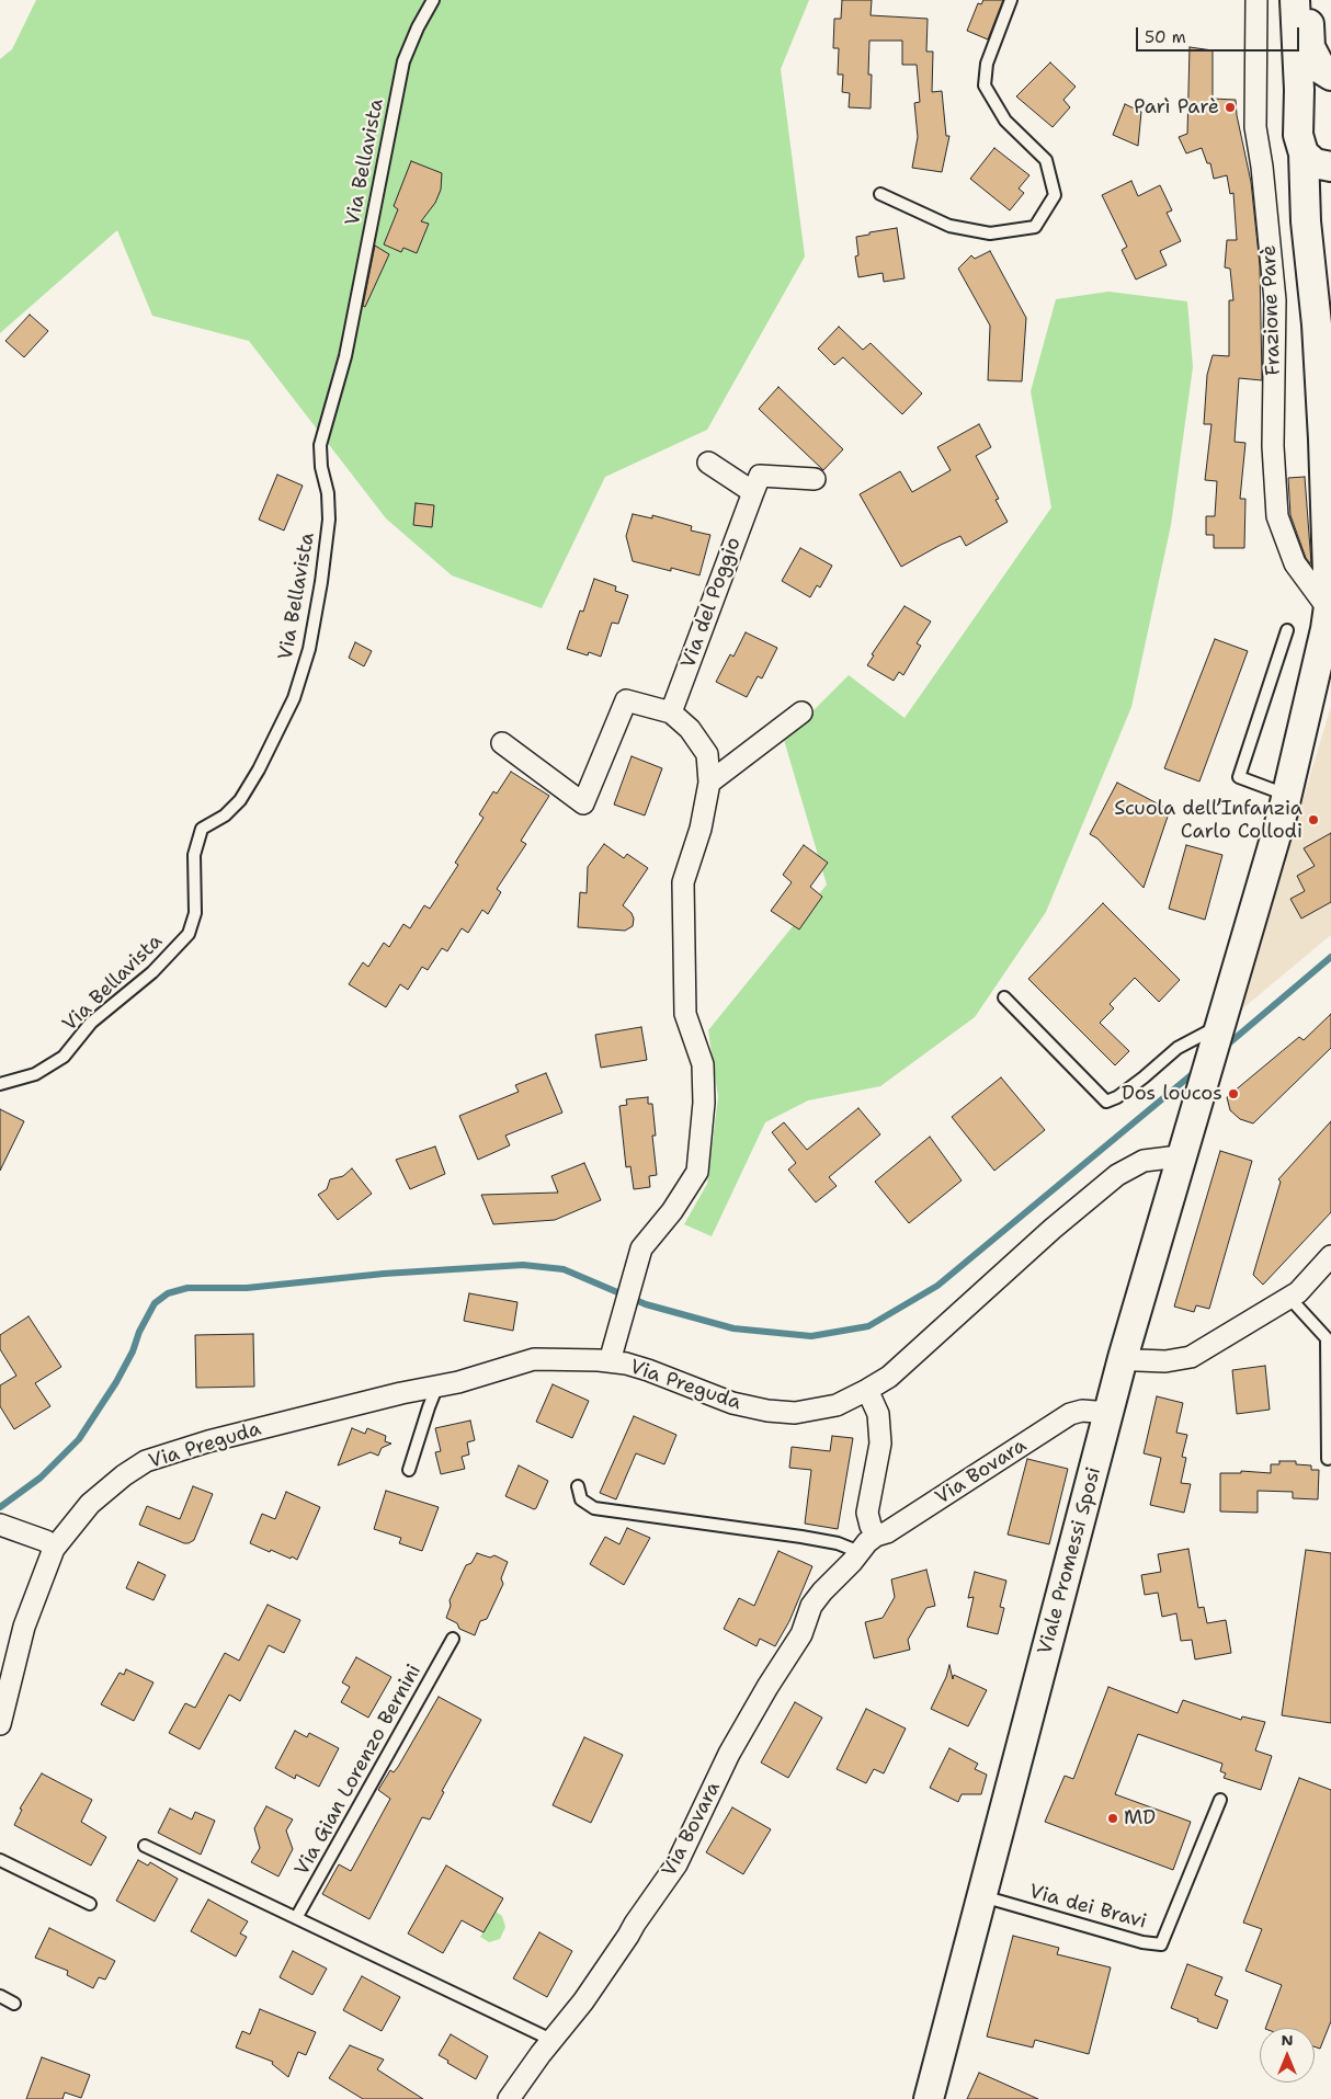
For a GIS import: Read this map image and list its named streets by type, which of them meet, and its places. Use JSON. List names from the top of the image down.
{
  "streets": {
    "main road": ["Viale Promessi Sposi"],
    "street": [
      "Frazione Parè",
      "Via del Poggio",
      "Via Preguda",
      "Via Bovara"
    ],
    "lane": ["Via Bellavista", "Via Gian Lorenzo Bernini", "Via dei Bravi"]
  },
  "crossings": [
    ["Frazione Parè", "Viale Promessi Sposi"],
    ["Via Preguda", "Viale Promessi Sposi"],
    ["Via Bovara", "Viale Promessi Sposi"],
    ["Viale Promessi Sposi", "Via dei Bravi"]
  ],
  "places": [
    "Parì Parè",
    "Scuola dell’Infanzia Carlo Collodi",
    "Dos loucos",
    "MD"
  ],
  "scale_bar": "50 m",
  "north": "top"
}
